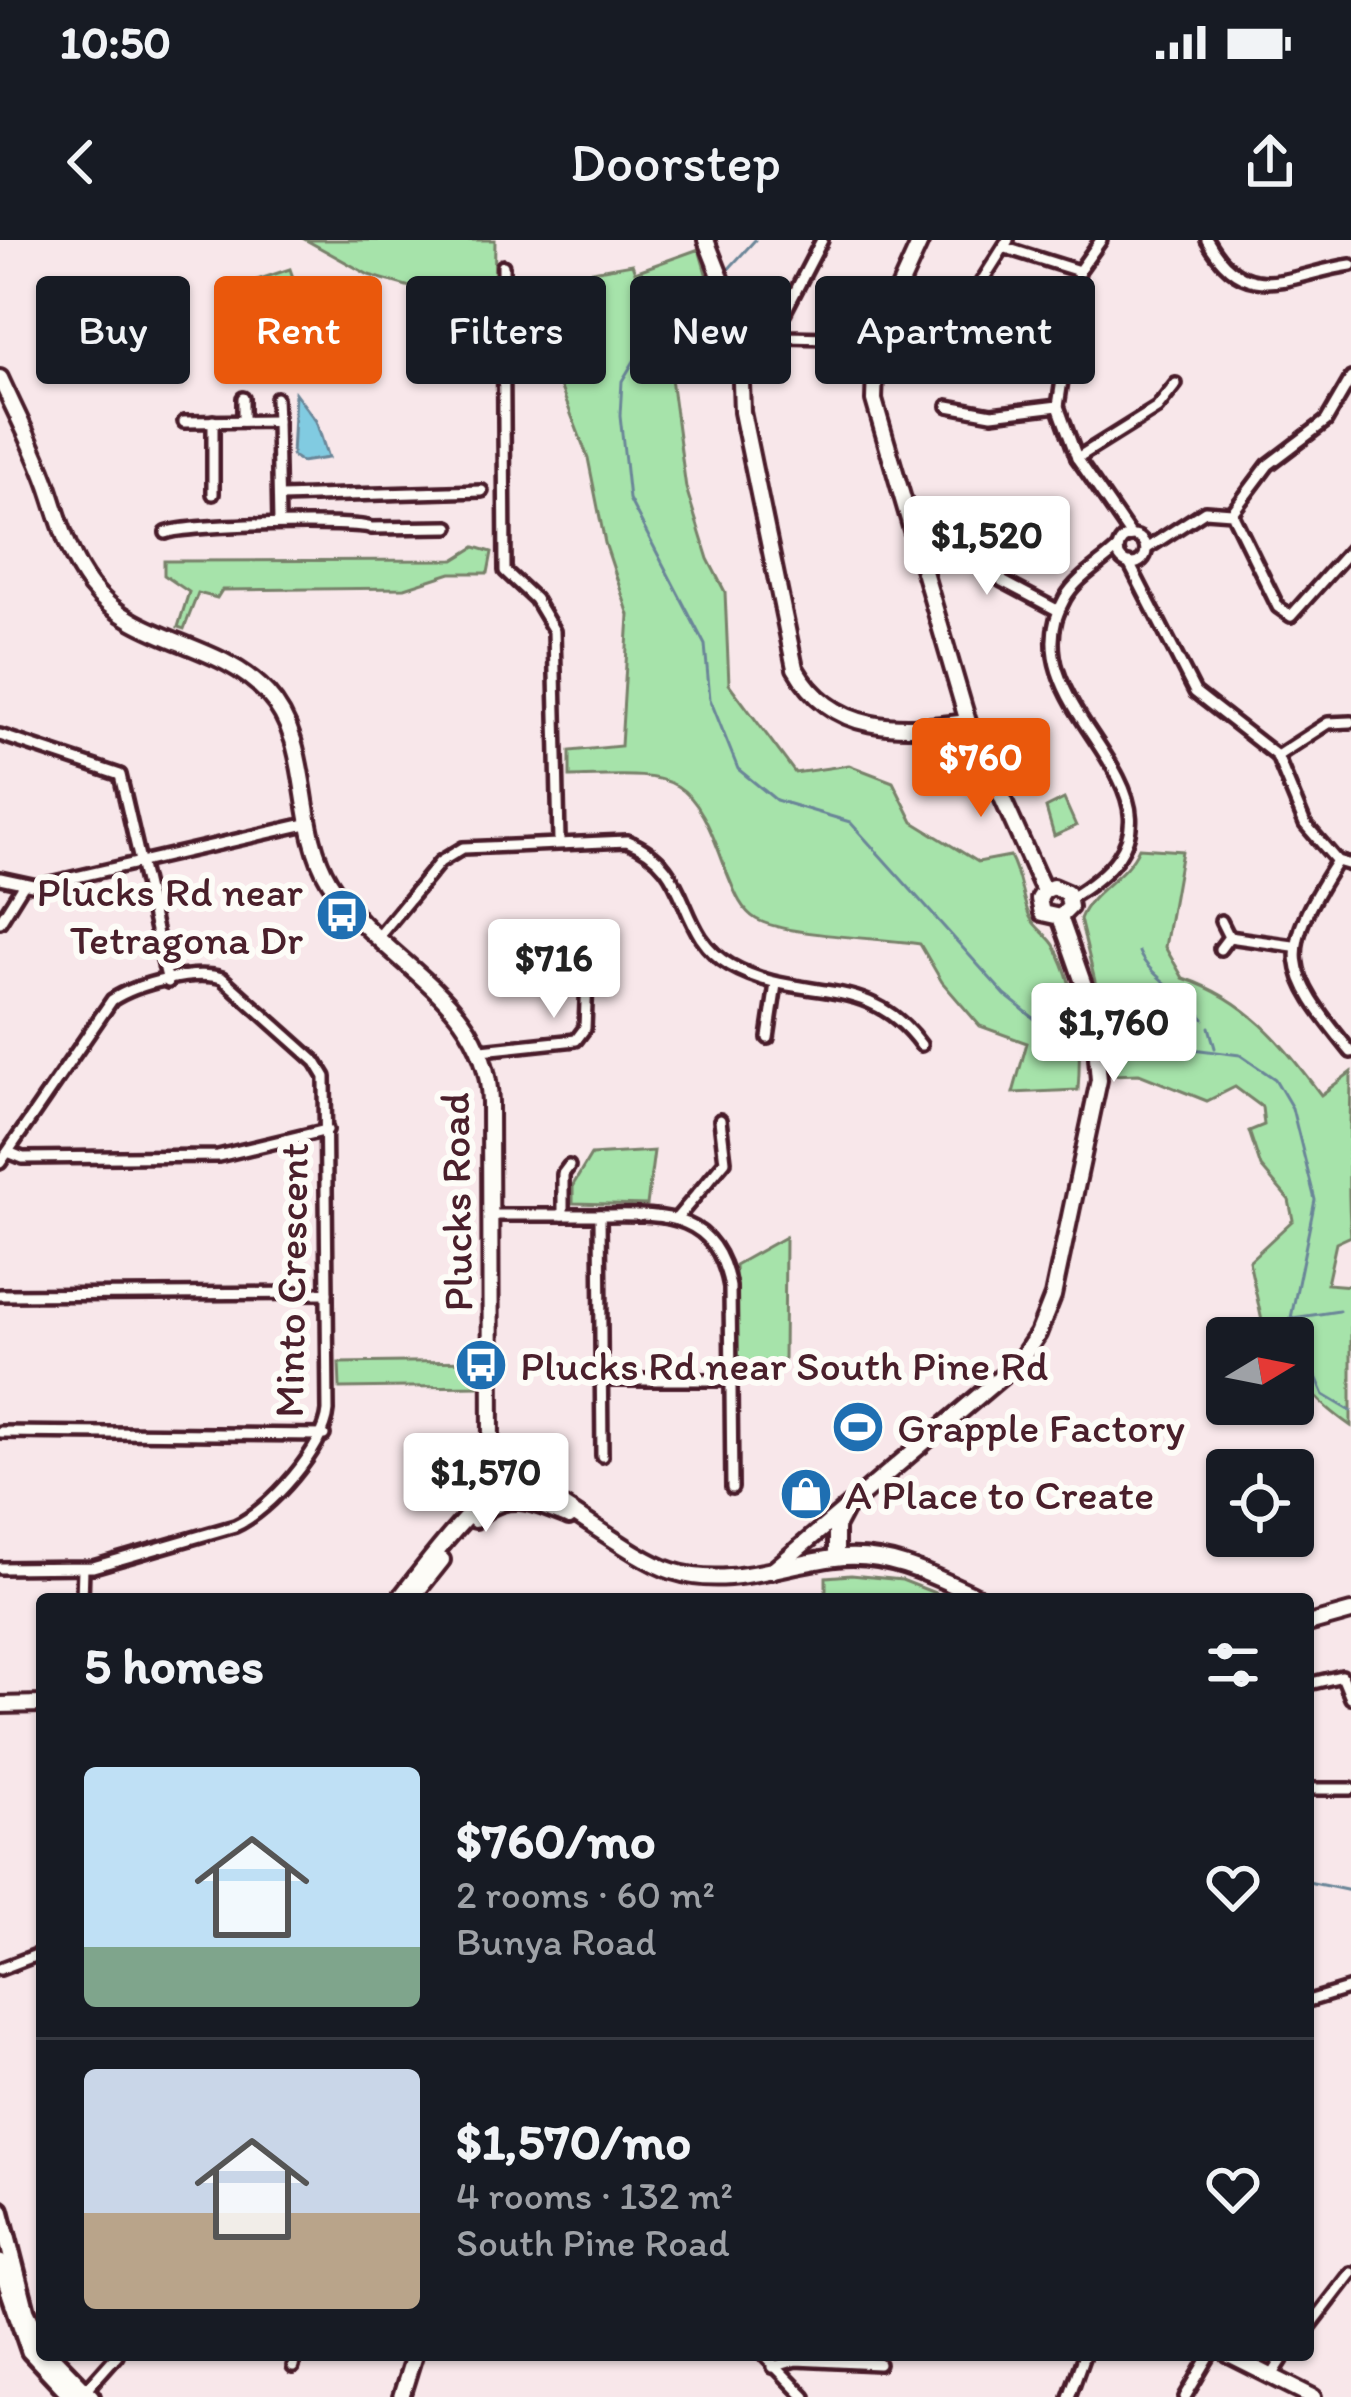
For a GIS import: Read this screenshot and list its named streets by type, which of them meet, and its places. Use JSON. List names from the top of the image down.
{
  "streets": {
    "street": ["Plucks Road", "Minto Crescent"]
  },
  "places": {
    "bus stop": ["Plucks Rd near Tetragona Dr", "Plucks Rd near South Pine Rd"],
    "sports": ["Grapple Factory"],
    "shop": ["A Place to Create"]
  },
  "north": "right",
  "page": {
    "status": "10:50",
    "header": "Doorstep",
    "chip": [
      "Buy",
      "Rent",
      "Filters",
      "New",
      "Apartment"
    ],
    "price": [
      "$1,520",
      "$760",
      "$716",
      "$1,760",
      "$1,570"
    ],
    "heading": "5 homes",
    "list": [
      {
        "name": "$760/mo",
        "note": "2 rooms · 60 m² · Bunya Road"
      },
      {
        "name": "$1,570/mo",
        "note": "4 rooms · 132 m² · South Pine Road"
      }
    ]
  }
}
